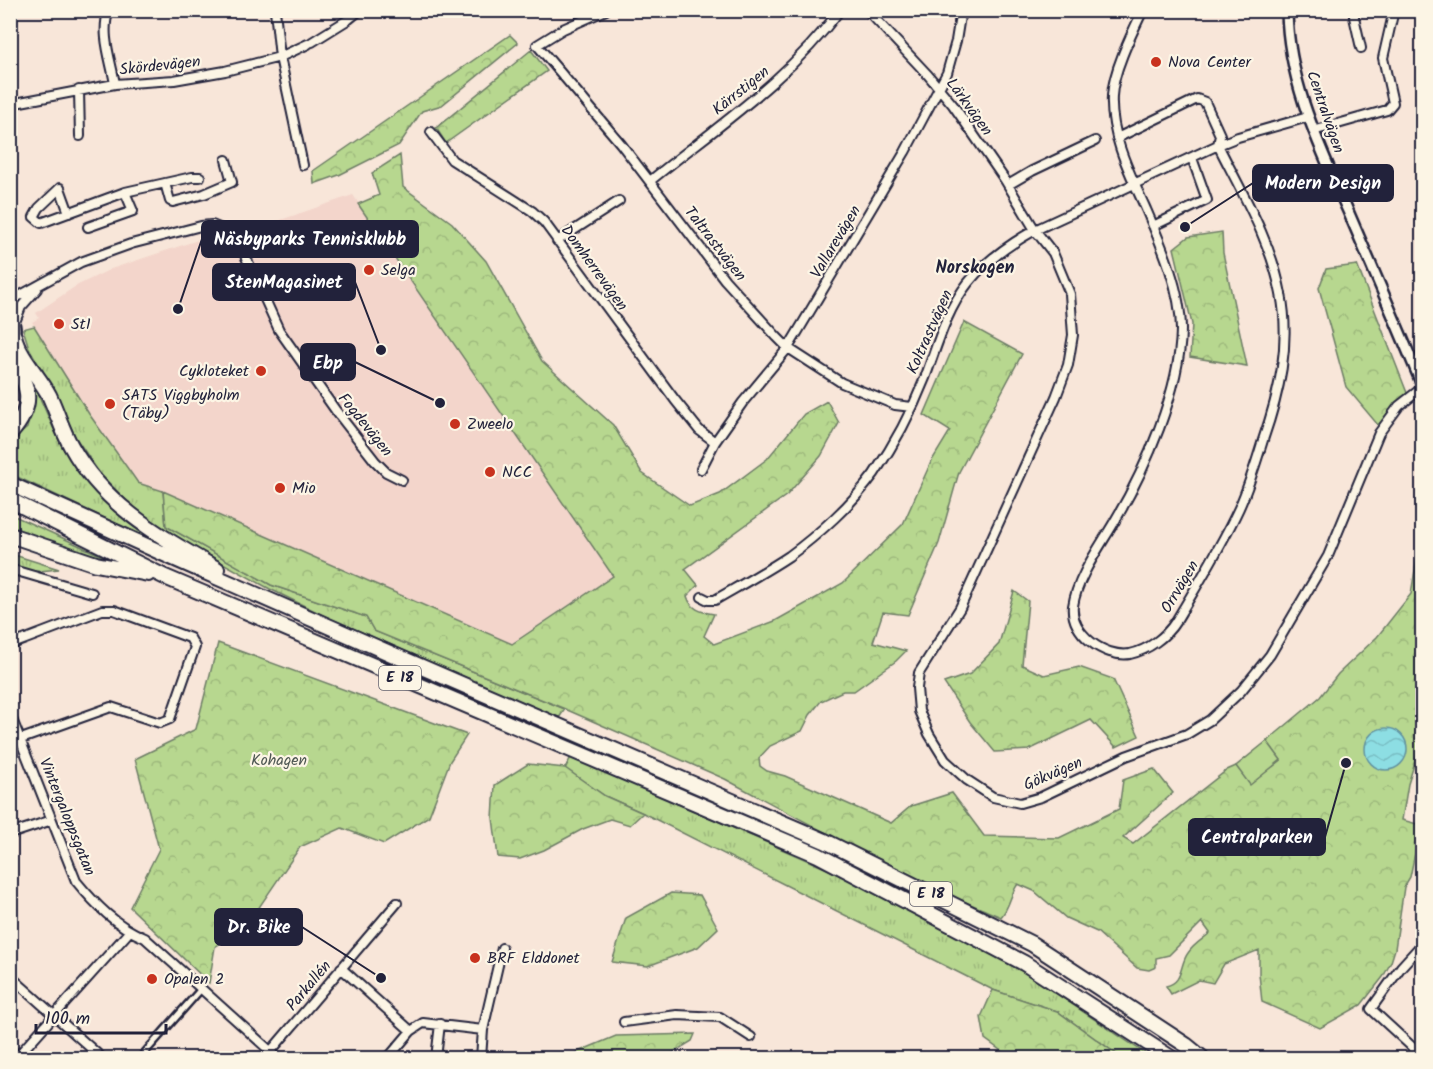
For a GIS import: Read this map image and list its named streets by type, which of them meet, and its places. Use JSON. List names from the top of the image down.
{
  "streets": {
    "highway": ["E 18"],
    "street": [
      "Skördevägen",
      "Kärrstigen",
      "Lärkvägen",
      "Centralvägen",
      "Vallarevägen",
      "Taltrastvägen",
      "Domherrevägen",
      "Koltrastvägen",
      "Fogdevägen",
      "Orrvägen",
      "Gökvägen",
      "Vintergaloppsgatan",
      "Parkallén"
    ]
  },
  "crossings": [
    ["Kärrstigen", "Taltrastvägen"],
    ["Lärkvägen", "Vallarevägen"],
    ["Lärkvägen", "Koltrastvägen"],
    ["Lärkvägen", "Gökvägen"],
    ["Centralvägen", "Koltrastvägen"],
    ["Centralvägen", "Gökvägen"],
    ["Vallarevägen", "Taltrastvägen"],
    ["Vallarevägen", "Domherrevägen"],
    ["Taltrastvägen", "Koltrastvägen"],
    ["Koltrastvägen", "Orrvägen"],
    ["Koltrastvägen", "Gökvägen"],
    ["Vintergaloppsgatan", "Parkallén"]
  ],
  "districts": ["Norskogen"],
  "parks": ["Kohagen"],
  "places": [
    "Nova Center",
    "Modern Design",
    "Selga",
    "Näsbyparks Tennisklubb",
    "St1",
    "StenMagasinet",
    "Cykloteket",
    "Ebp",
    "SATS Viggbyholm (Täby)",
    "Zweelo",
    "NCC",
    "Mio",
    "Centralparken",
    "BRF Elddonet",
    "Dr. Bike",
    "Opalen 2"
  ],
  "scale_bar": "100 m"
}
